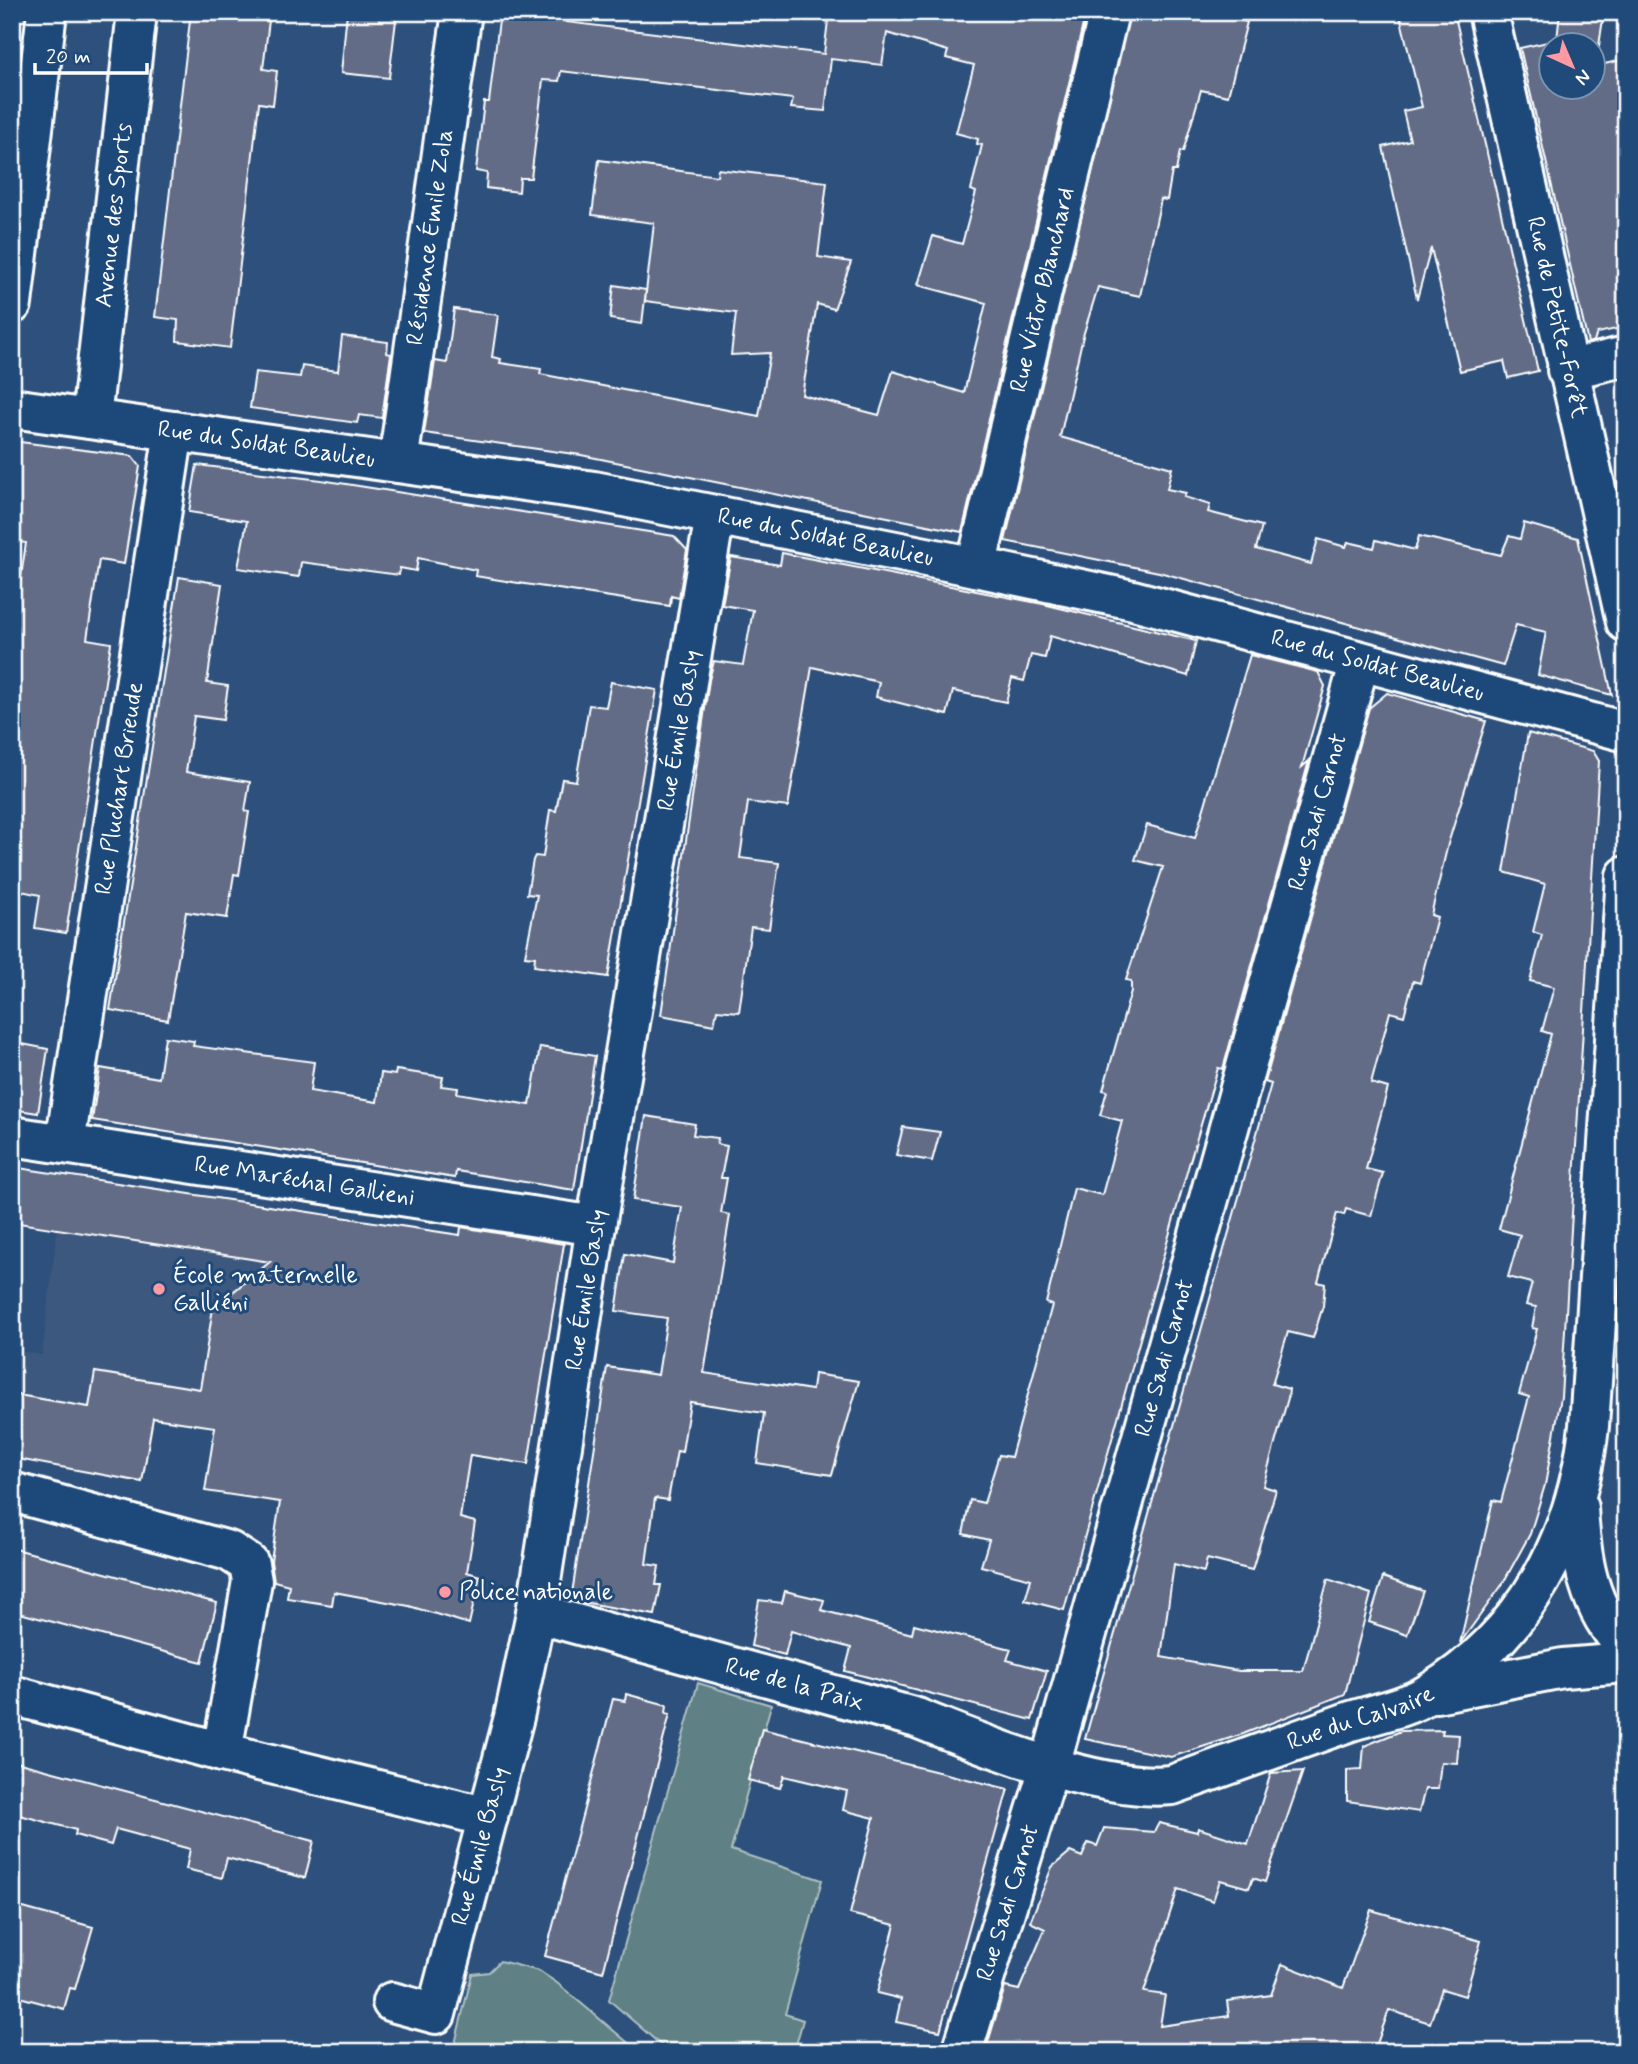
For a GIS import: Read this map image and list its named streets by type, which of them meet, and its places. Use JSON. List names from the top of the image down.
{
  "streets": {
    "street": [
      "Avenue des Sports",
      "Résidence Émile Zola",
      "Rue Victor Blanchard",
      "Rue de Petite-Forêt",
      "Rue du Soldat Beaulieu",
      "Rue Émile Basly",
      "Rue Pluchart Brieude",
      "Rue Sadi Carnot",
      "Rue Maréchal Gallieni",
      "Rue de la Paix",
      "Rue du Calvaire"
    ]
  },
  "crossings": [
    ["Avenue des Sports", "Rue du Soldat Beaulieu"],
    ["Résidence Émile Zola", "Rue du Soldat Beaulieu"],
    ["Rue Victor Blanchard", "Rue du Soldat Beaulieu"],
    ["Rue du Soldat Beaulieu", "Rue Émile Basly"],
    ["Rue du Soldat Beaulieu", "Rue Pluchart Brieude"],
    ["Rue du Soldat Beaulieu", "Rue Sadi Carnot"],
    ["Rue Émile Basly", "Rue Maréchal Gallieni"],
    ["Rue Émile Basly", "Rue de la Paix"],
    ["Rue Pluchart Brieude", "Rue Maréchal Gallieni"],
    ["Rue Sadi Carnot", "Rue de la Paix"],
    ["Rue Sadi Carnot", "Rue du Calvaire"],
    ["Rue de la Paix", "Rue du Calvaire"]
  ],
  "places": ["École maternelle Galliéni", "Police nationale"],
  "scale_bar": "20 m",
  "north": "bottom right"
}
